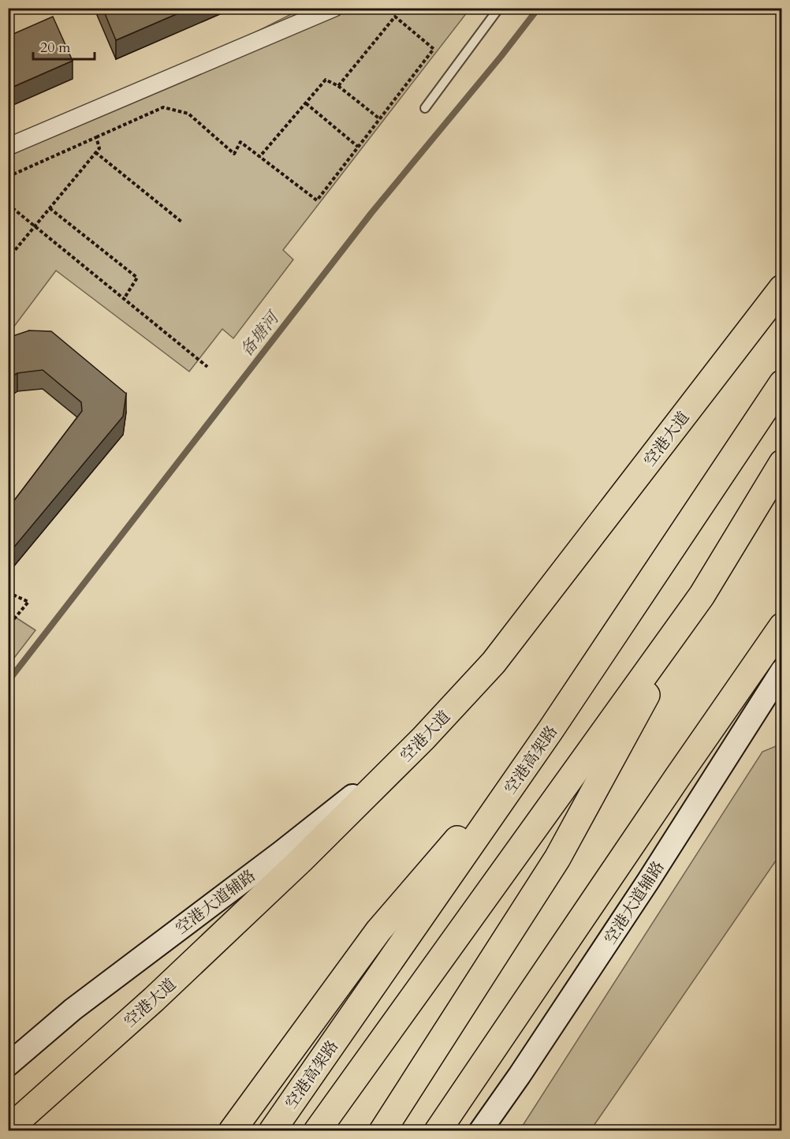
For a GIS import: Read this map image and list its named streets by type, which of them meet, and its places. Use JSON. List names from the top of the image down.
{
  "streets": {
    "main road": ["空港大道", "空港高架路", "空港大道辅路"]
  },
  "crossings": [
    ["空港大道", "空港大道辅路"]
  ],
  "water": ["备塘河"],
  "scale_bar": "20 m"
}
